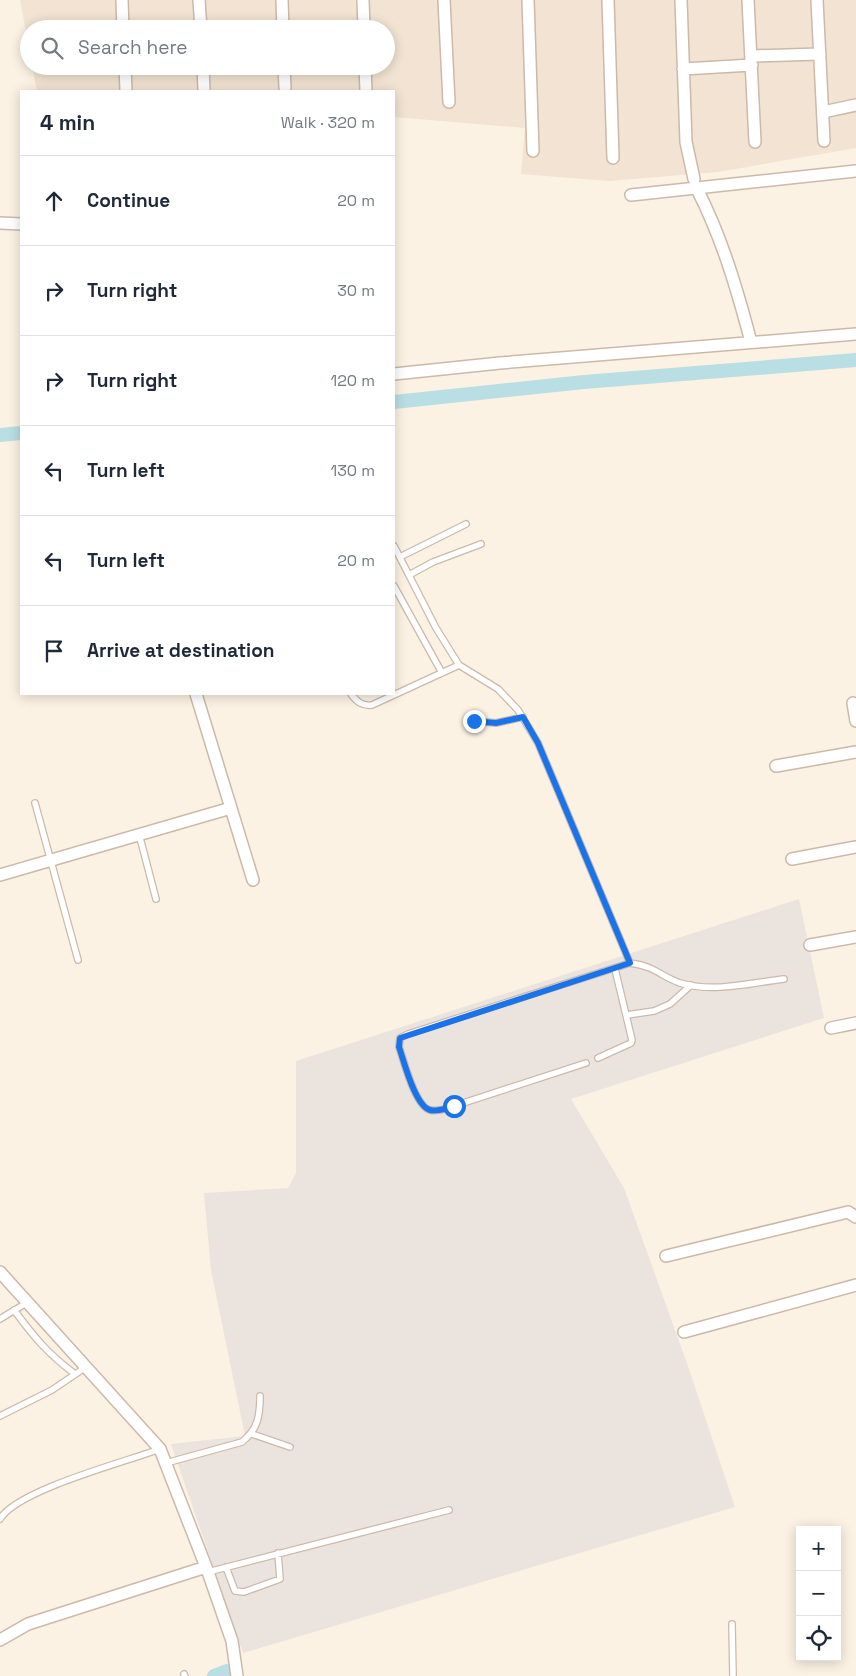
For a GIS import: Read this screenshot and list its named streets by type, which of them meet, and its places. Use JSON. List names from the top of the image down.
{
  "page": {
    "search": "Search here",
    "heading": ["4 min", "Walk · 320 m"],
    "list": [
      ["Continue", "20 m"],
      ["Turn right", "30 m"],
      ["Turn right", "120 m"],
      ["Turn left", "130 m"],
      ["Turn left", "20 m"],
      "Arrive at destination"
    ],
    "map_buttons": ["+", "−"]
  }
}
